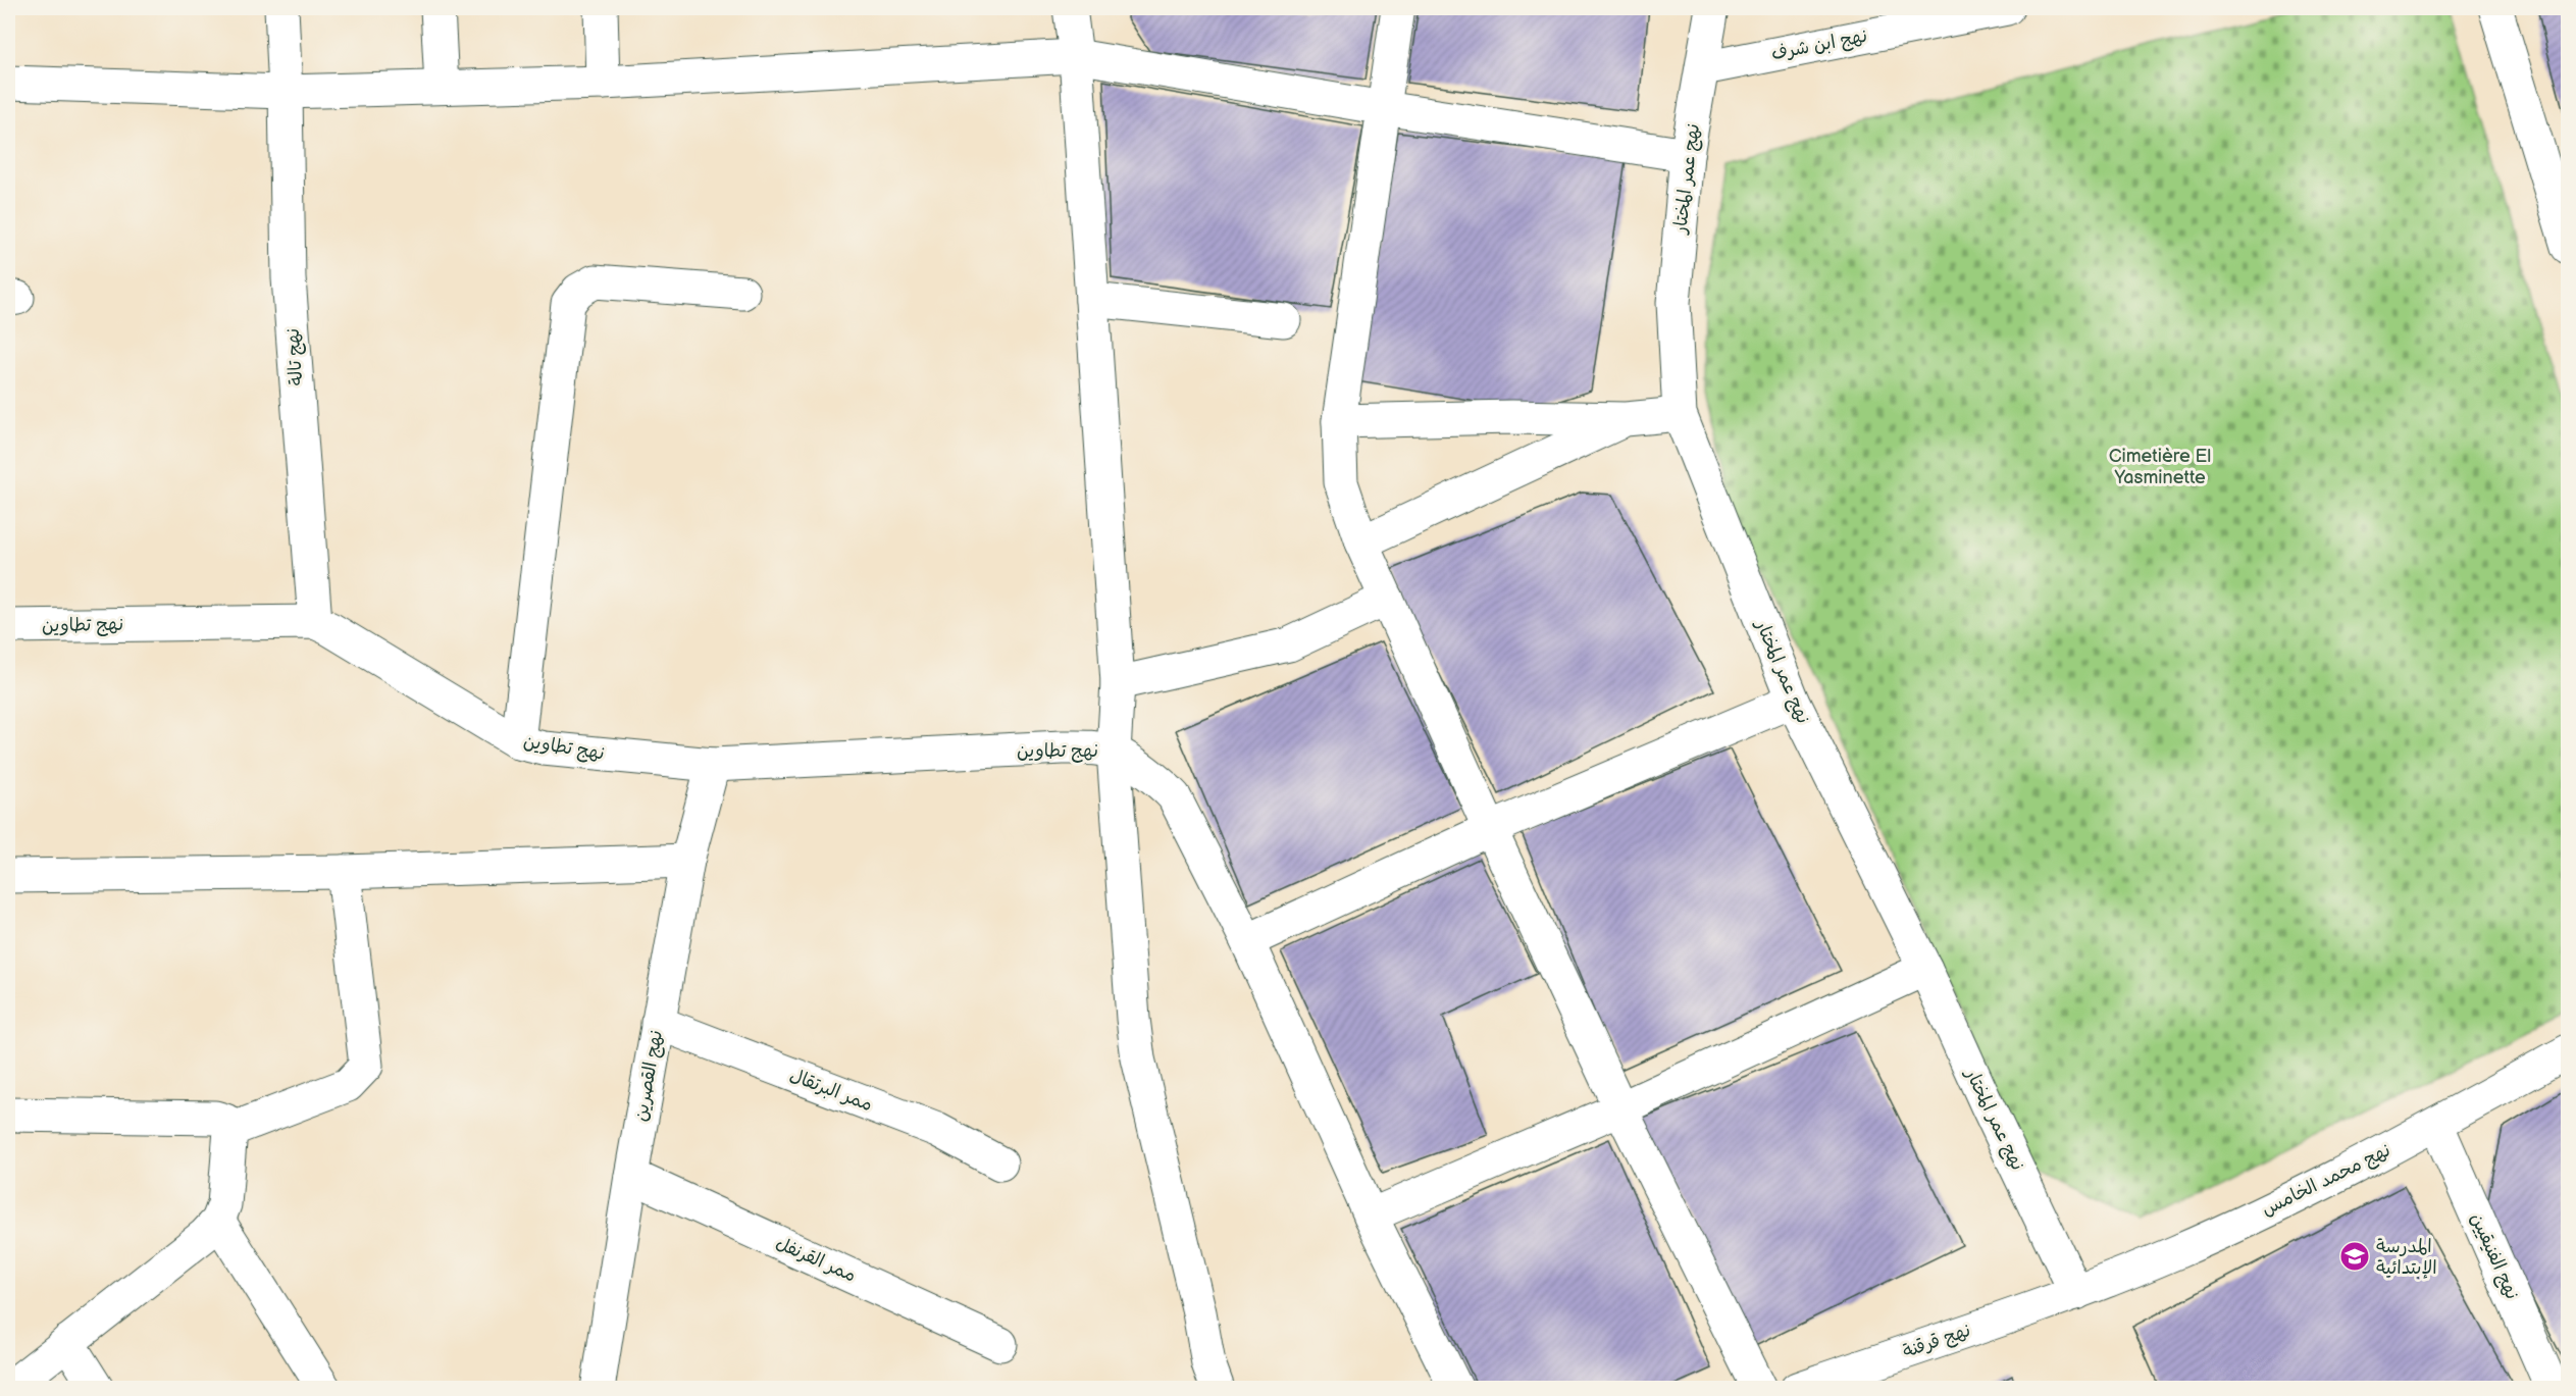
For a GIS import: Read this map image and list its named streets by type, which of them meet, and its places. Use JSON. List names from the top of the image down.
{
  "streets": {
    "street": [
      "نهج ابن شرف",
      "نهج عمر المختار",
      "نهج تالة",
      "نهج تطاوين",
      "نهج القصرين",
      "ممر البرتقال",
      "نهج محمد الخامس",
      "نهج الفنيقيين",
      "ممر القرنفل",
      "نهج قرقنة"
    ]
  },
  "crossings": [
    ["نهج ابن شرف", "نهج عمر المختار"],
    ["نهج عمر المختار", "نهج محمد الخامس"],
    ["نهج عمر المختار", "نهج قرقنة"],
    ["نهج تالة", "نهج تطاوين"],
    ["نهج تطاوين", "نهج القصرين"],
    ["نهج القصرين", "ممر البرتقال"],
    ["نهج القصرين", "ممر القرنفل"],
    ["نهج محمد الخامس", "نهج الفنيقيين"],
    ["نهج محمد الخامس", "نهج قرقنة"]
  ],
  "parks": ["Cimetière El Yasminette"],
  "places": {
    "school or university": ["المدرسة الإبتدائية"]
  }
}
